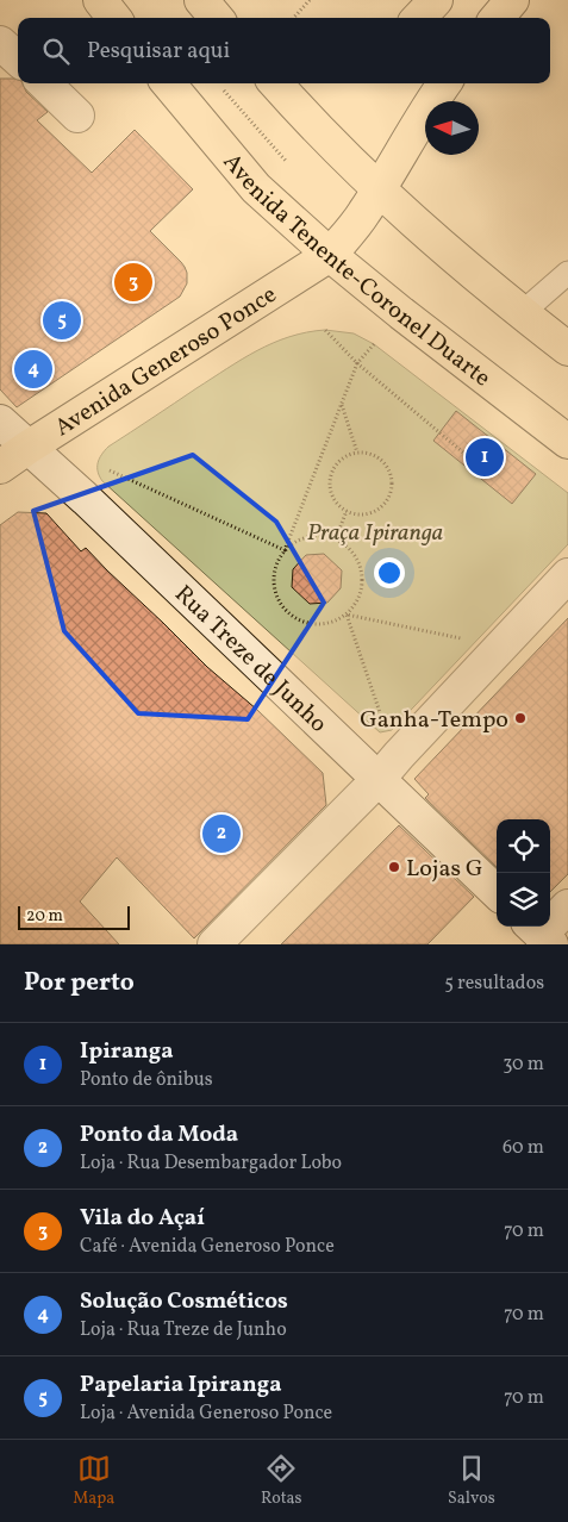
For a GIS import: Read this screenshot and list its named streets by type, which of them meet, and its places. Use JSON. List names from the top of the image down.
{
  "streets": {
    "main road": ["Avenida Tenente-Coronel Duarte", "Avenida Generoso Ponce"],
    "street": ["Rua Treze de Junho"]
  },
  "crossings": [
    ["Avenida Tenente-Coronel Duarte", "Avenida Generoso Ponce"],
    ["Avenida Generoso Ponce", "Rua Treze de Junho"]
  ],
  "parks": ["Praça Ipiranga"],
  "places": ["Ganha-Tempo", "Lojas G"],
  "scale_bar": "20 m",
  "north": "left",
  "page": {
    "search": "Pesquisar aqui",
    "pins": [
      "3",
      "5",
      "4",
      "1",
      "2"
    ],
    "scale": "20 m",
    "heading": ["Por perto", "5 resultados"],
    "list": [
      {
        "mark": "1",
        "name": "Ipiranga",
        "note": "Ponto de ônibus",
        "value": "30 m"
      },
      {
        "mark": "2",
        "name": "Ponto da Moda",
        "note": "Loja · Rua Desembargador Lobo",
        "value": "60 m"
      },
      {
        "mark": "3",
        "name": "Vila do Açaí",
        "note": "Café · Avenida Generoso Ponce",
        "value": "70 m"
      },
      {
        "mark": "4",
        "name": "Solução Cosméticos",
        "note": "Loja · Rua Treze de Junho",
        "value": "70 m"
      },
      {
        "mark": "5",
        "name": "Papelaria Ipiranga",
        "note": "Loja · Avenida Generoso Ponce",
        "value": "70 m"
      }
    ],
    "nav": ["Mapa", "Rotas", "Salvos"]
  }
}
